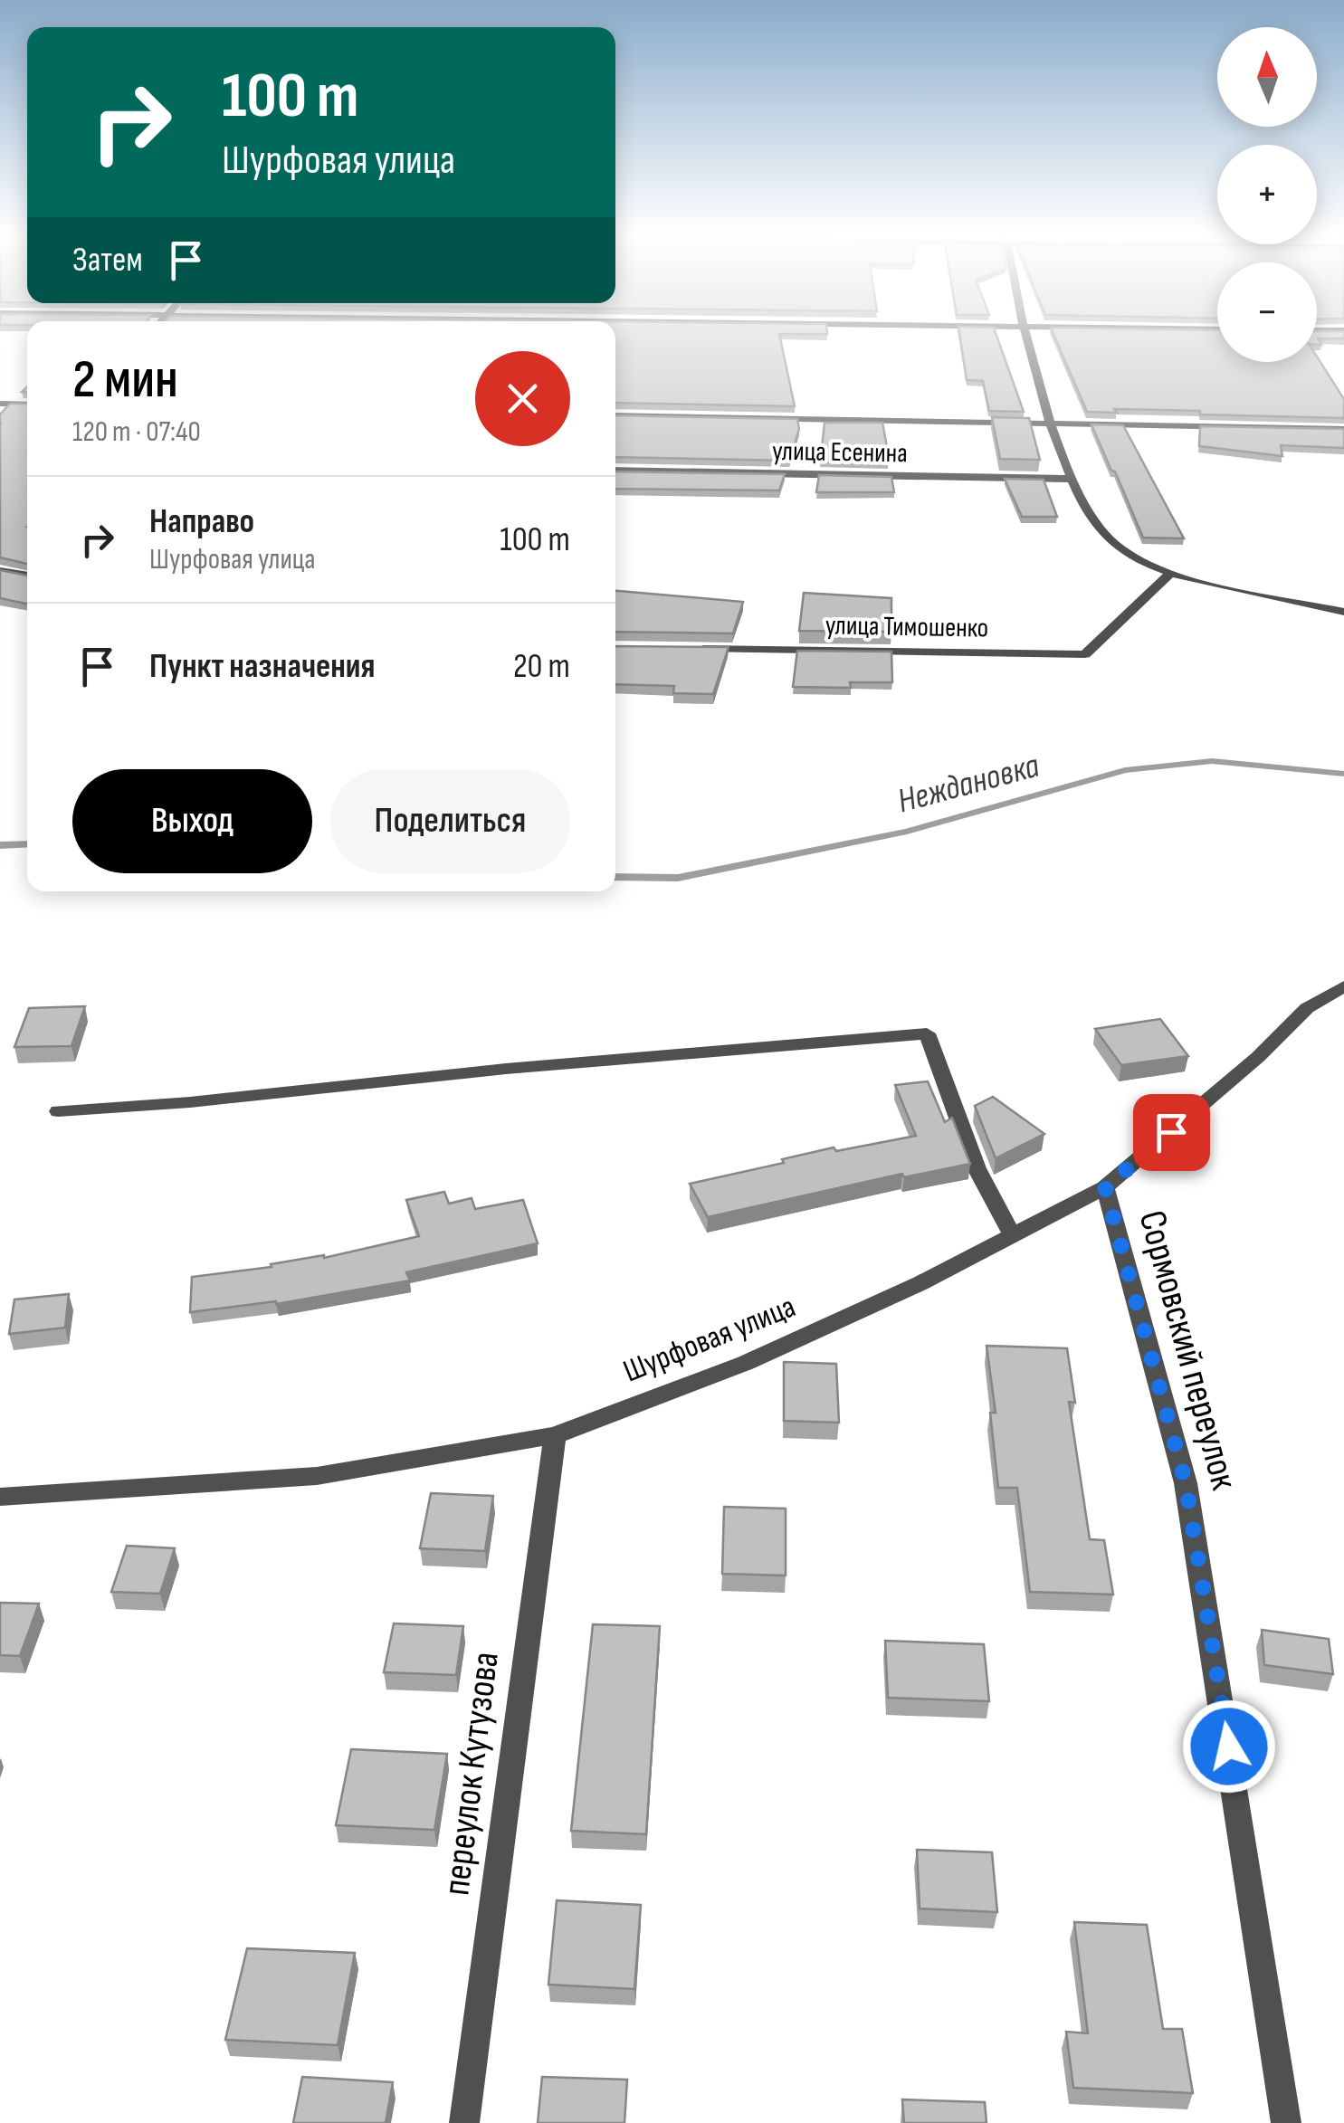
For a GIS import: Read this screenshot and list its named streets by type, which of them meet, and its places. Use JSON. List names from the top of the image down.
{
  "streets": {
    "street": [
      "улица Есенина",
      "улица Тимошенко",
      "Шурфовая улица",
      "Сормовский переулок",
      "переулок Кутузова"
    ]
  },
  "crossings": [
    ["Шурфовая улица", "Сормовский переулок"],
    ["Шурфовая улица", "переулок Кутузова"]
  ],
  "water": ["Неждановка"],
  "north": "top",
  "page": {
    "map_buttons": ["+", "−"],
    "turn": ["100 m", "Шурфовая улица"],
    "then": "Затем",
    "heading": ["2 мин", "120 m · 07:40"],
    "list": [
      {
        "name": "Направо",
        "note": "Шурфовая улица",
        "value": "100 m"
      },
      {
        "name": "Пункт назначения",
        "value": "20 m"
      }
    ],
    "buttons": ["Выход", "Поделиться"]
  }
}
